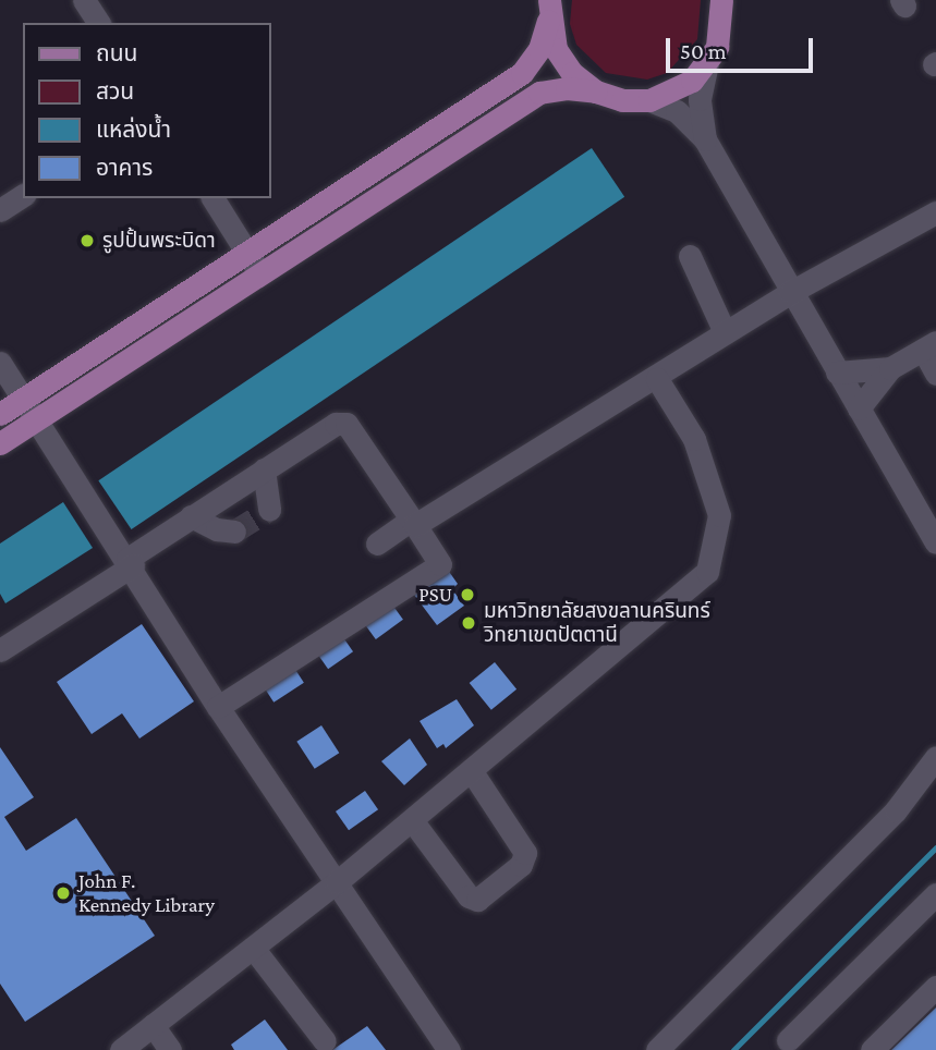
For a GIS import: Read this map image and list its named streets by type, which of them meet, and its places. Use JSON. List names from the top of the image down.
{
  "places": [
    "รูปปั้นพระบิดา",
    "PSU",
    "มหาวิทยาลัยสงขลานครินทร์ วิทยาเขตปัตตานี",
    "John F. Kennedy Library"
  ],
  "legend": [
    "ถนน",
    "สวน",
    "แหล่งน้ำ",
    "อาคาร"
  ],
  "scale_bar": "50 m"
}
